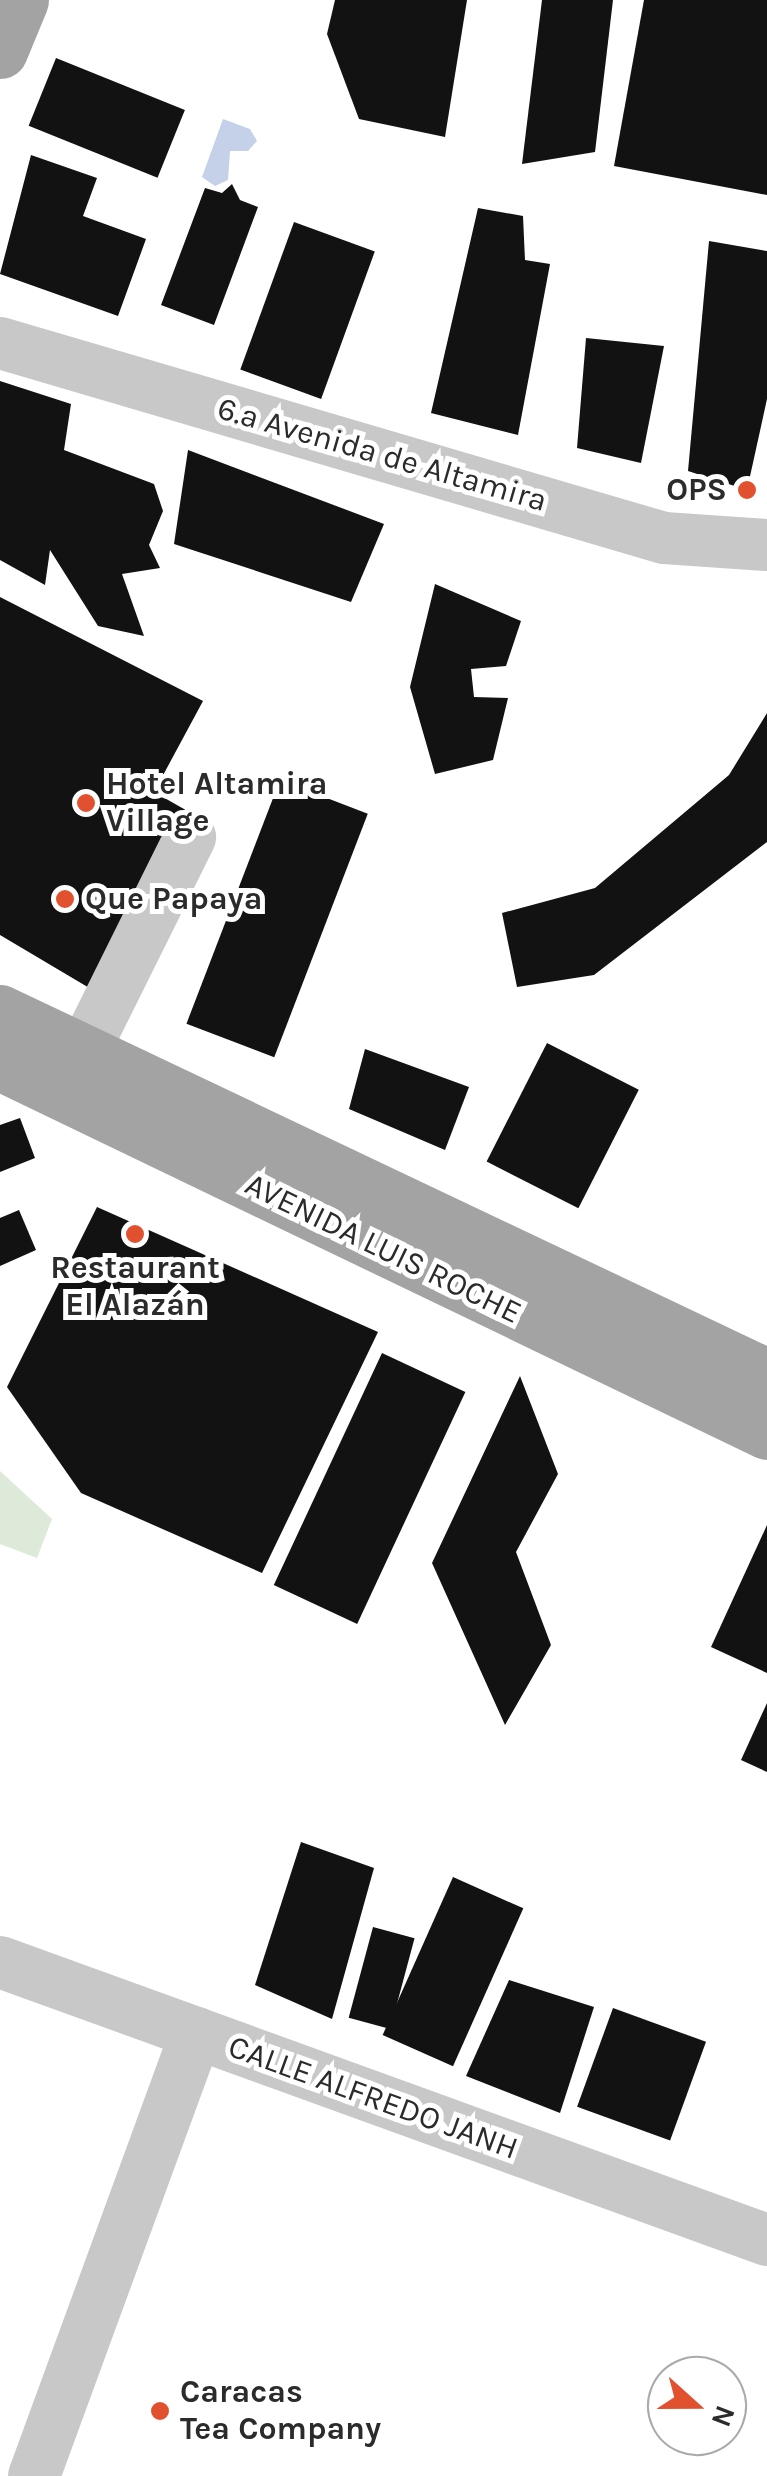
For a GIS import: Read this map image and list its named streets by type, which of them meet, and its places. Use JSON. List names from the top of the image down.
{
  "streets": {
    "main road": ["AVENIDA LUIS ROCHE"],
    "street": ["6.ª Avenida de Altamira", "CALLE ALFREDO JANH"]
  },
  "places": [
    "OPS",
    "Hotel Altamira Village",
    "Que Papaya",
    "Restaurant El Alazán",
    "Caracas Tea Company"
  ],
  "north": "right"
}
